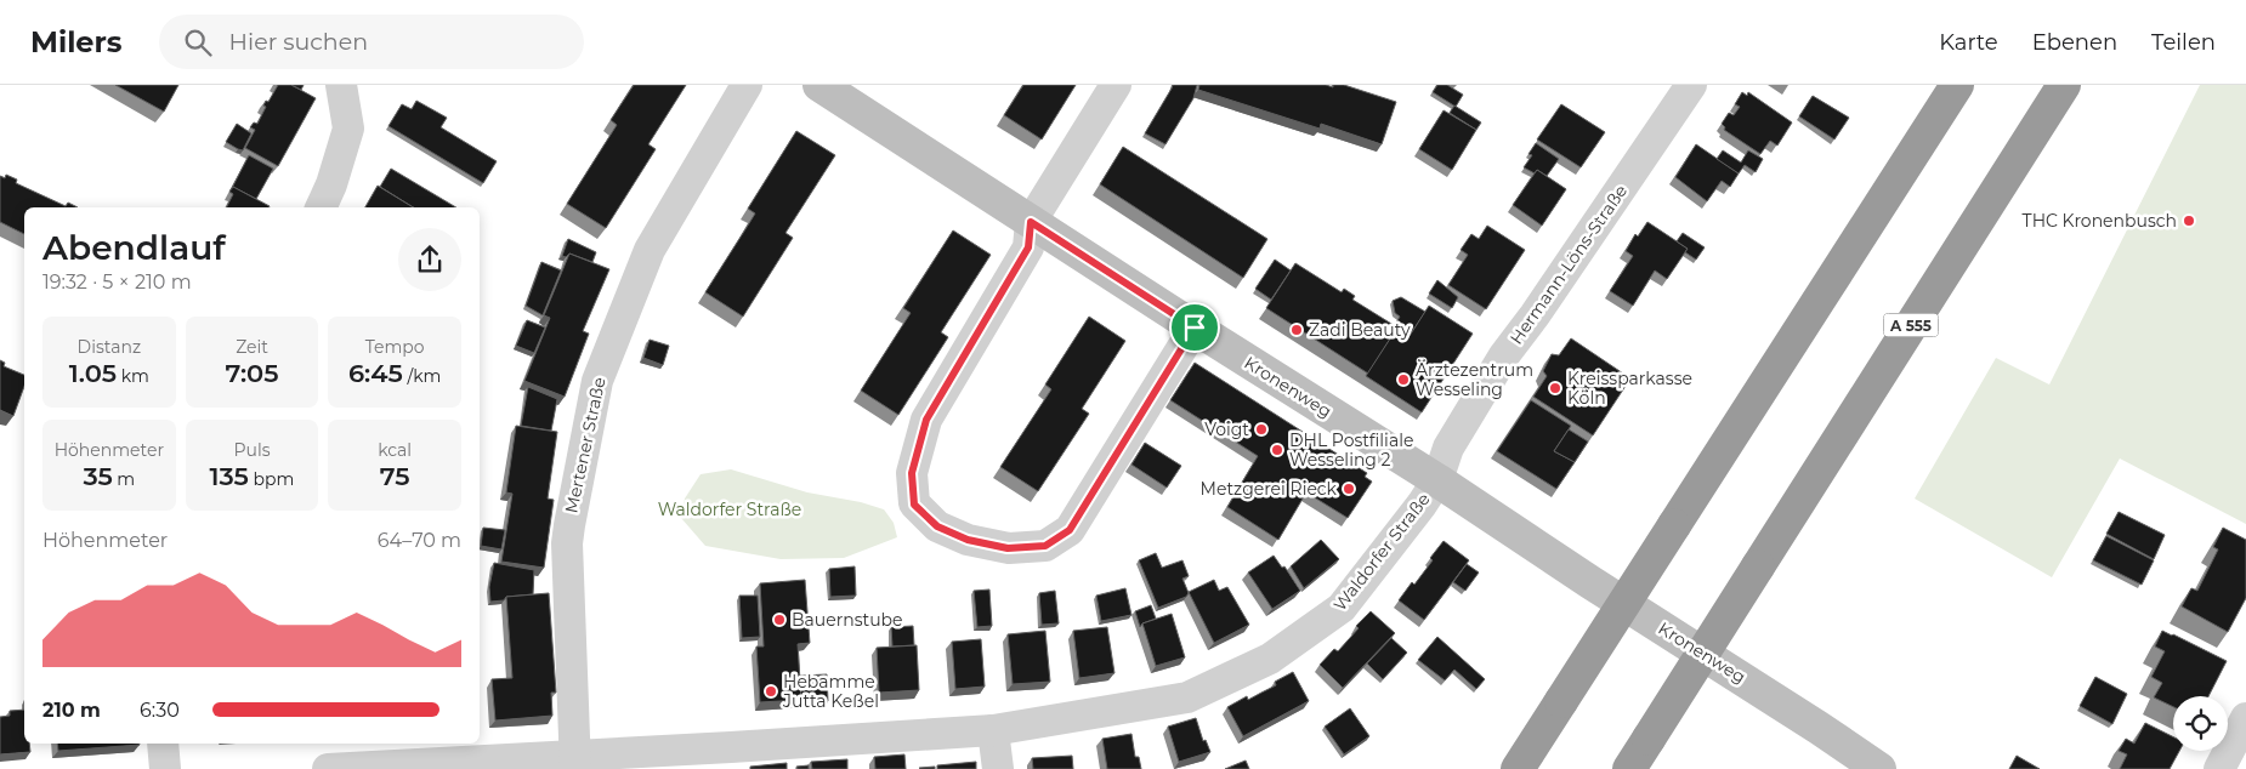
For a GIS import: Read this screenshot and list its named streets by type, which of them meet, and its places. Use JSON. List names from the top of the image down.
{
  "streets": {
    "highway": ["A 555"],
    "street": [
      "Hermann-Löns-Straße",
      "Kronenweg",
      "Mertener Straße",
      "Waldorfer Straße"
    ]
  },
  "crossings": [
    ["Hermann-Löns-Straße", "Kronenweg"],
    ["Hermann-Löns-Straße", "Waldorfer Straße"],
    ["Kronenweg", "Waldorfer Straße"],
    ["Mertener Straße", "Waldorfer Straße"]
  ],
  "parks": ["Waldorfer Straße"],
  "places": [
    "THC Kronenbusch",
    "Zadi Beauty",
    "Ärztezentrum Wesseling",
    "Kreissparkasse Köln",
    "Voigt",
    "DHL Postfiliale Wesseling 2",
    "Metzgerei Rieck",
    "Bauernstube",
    "Hebamme Jutta Keßel"
  ],
  "page": {
    "header": "Milers",
    "search": "Hier suchen",
    "nav": ["Karte", "Ebenen", "Teilen"],
    "heading": ["Abendlauf", "19:32 · 5 × 210 m"],
    "stats": [
      ["Distanz", "1.05 km"],
      ["Zeit", "7:05"],
      ["Tempo", "6:45 /km"],
      ["Höhenmeter", "35 m"],
      ["Puls", "135 bpm"],
      ["kcal", "75"]
    ],
    "chart": ["Höhenmeter", "64–70 m"],
    "list": [
      {
        "name": "210 m",
        "note": "6:30"
      }
    ]
  }
}
